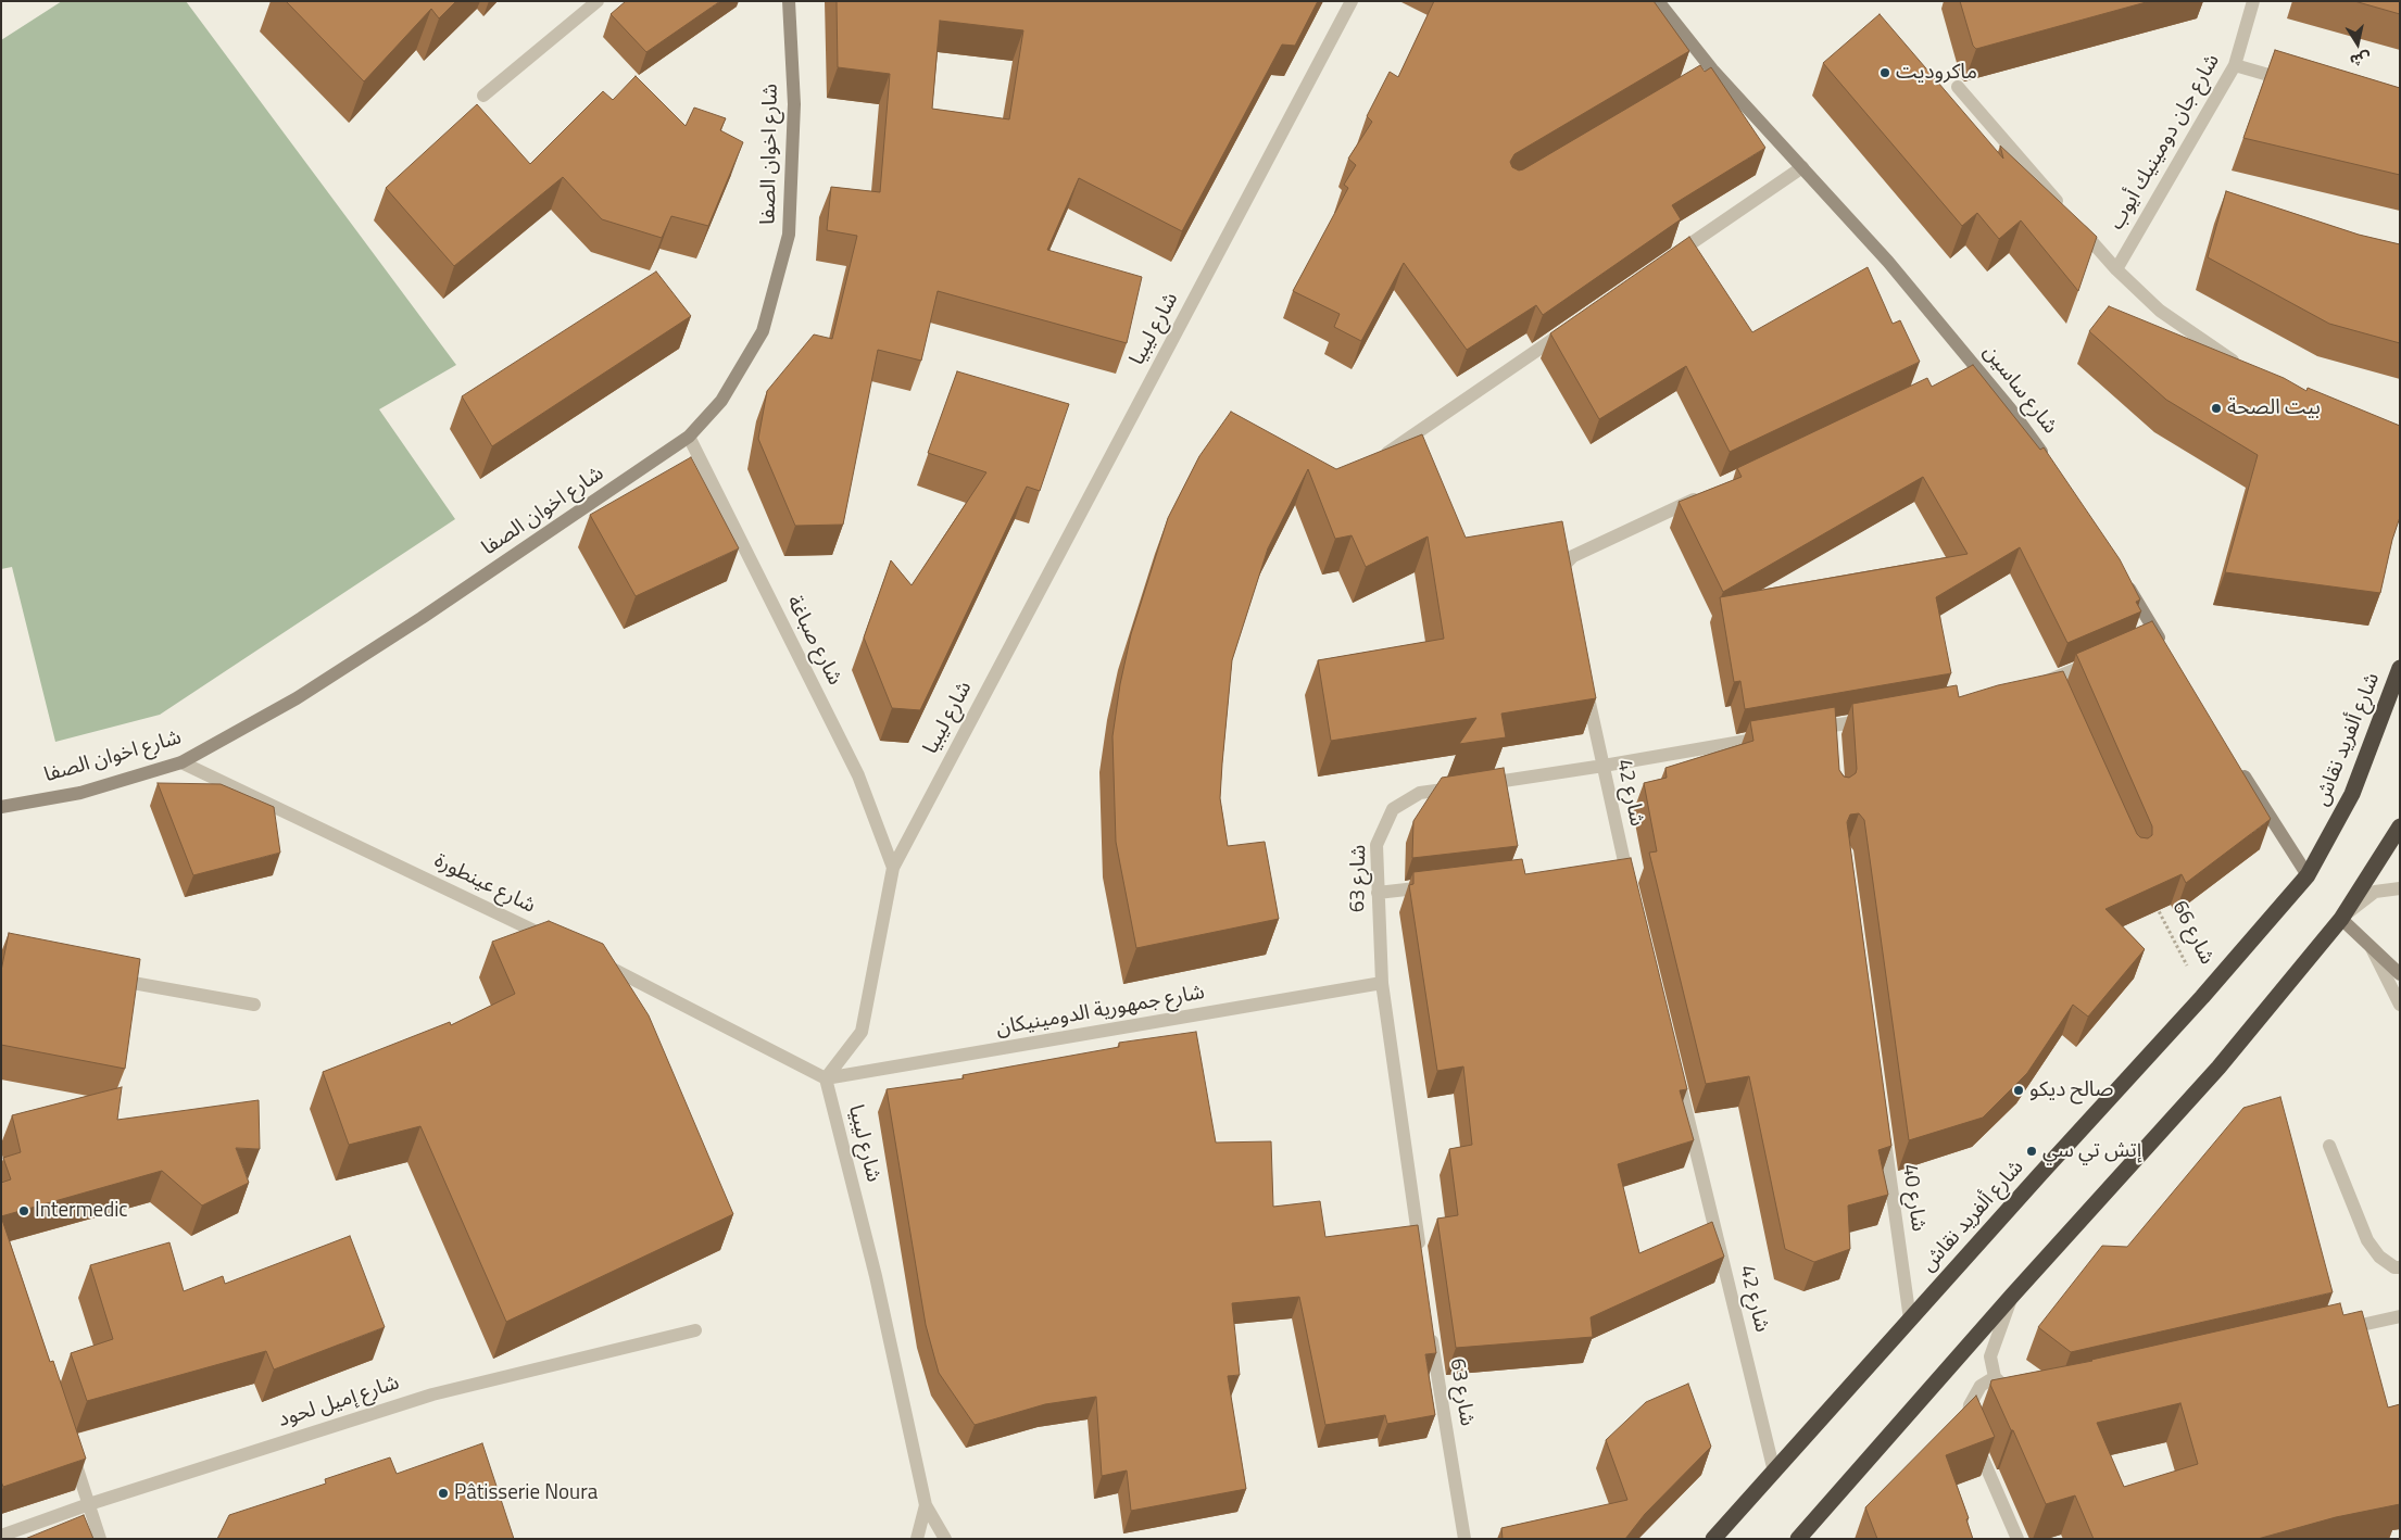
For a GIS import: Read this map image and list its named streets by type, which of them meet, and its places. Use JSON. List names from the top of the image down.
{
  "streets": {
    "highway": ["شارع ألفريد نقاش"],
    "street": [
      "شارع جان دومينيك أيوب",
      "شارع اخوان الصفا",
      "شارع ليبيا",
      "شارع ساسين",
      "شارع صباغة",
      "شارع 42",
      "شارع 63",
      "شارع عينطورة",
      "شارع جمهورية الدومينيكان",
      "شارع 40",
      "شارع إميل لحود"
    ],
    "path": ["شارع 66"]
  },
  "crossings": [
    ["شارع اخوان الصفا", "شارع صباغة"],
    ["شارع اخوان الصفا", "شارع عينطورة"],
    ["شارع ليبيا", "شارع صباغة"],
    ["شارع ليبيا", "شارع جمهورية الدومينيكان"],
    ["شارع ألفريد نقاش", "شارع 42"],
    ["شارع ألفريد نقاش", "شارع 66"],
    ["شارع ألفريد نقاش", "شارع 40"],
    ["شارع 63", "شارع جمهورية الدومينيكان"]
  ],
  "places": [
    "ماكروديت",
    "بيت الصحة",
    "صالح ديكو",
    "إتش تي سي",
    "Intermedic",
    "Pâtisserie Noura"
  ],
  "north": "bottom"
}
